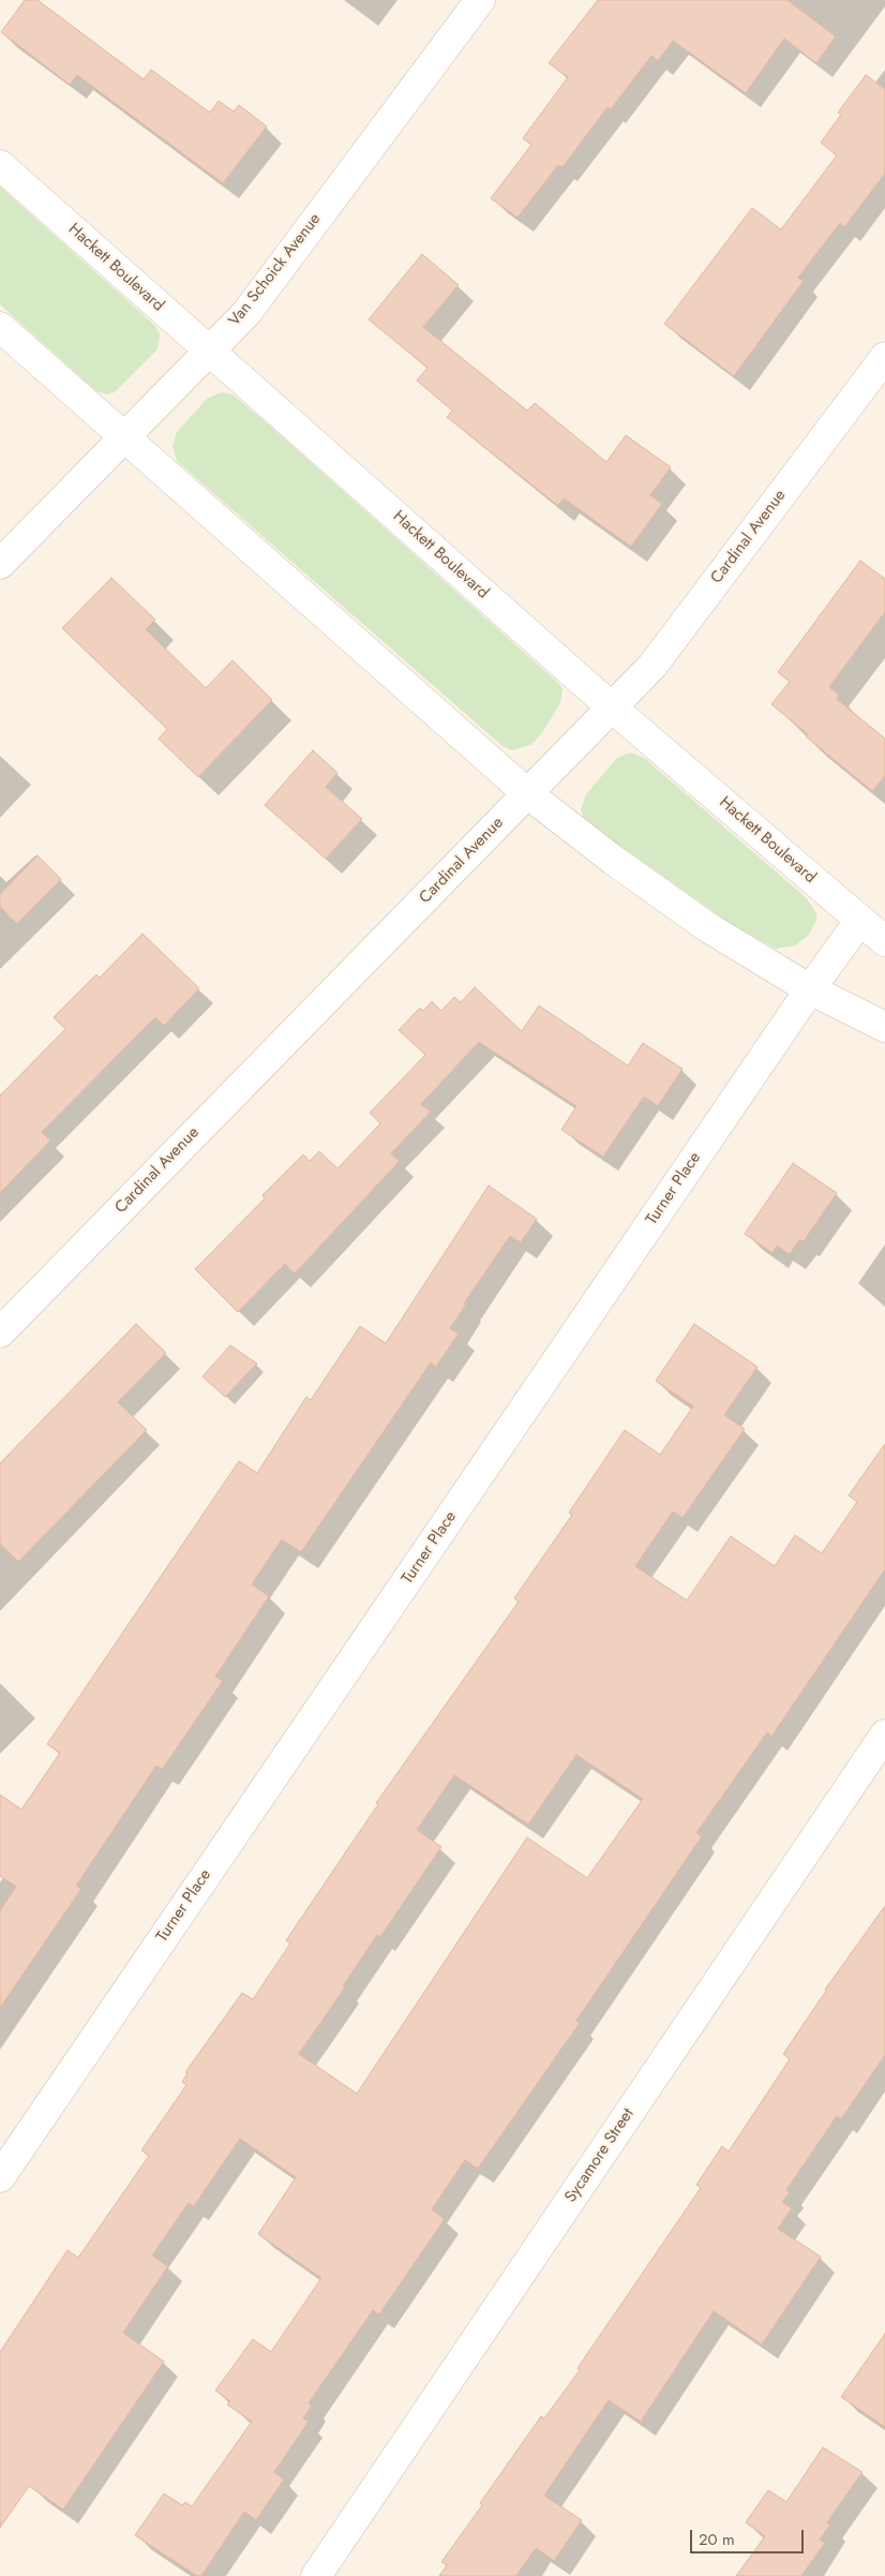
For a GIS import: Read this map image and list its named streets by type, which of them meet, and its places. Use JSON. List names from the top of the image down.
{
  "streets": {
    "street": [
      "Hackett Boulevard",
      "Van Schoick Avenue",
      "Cardinal Avenue",
      "Turner Place",
      "Sycamore Street"
    ]
  },
  "crossings": [
    ["Hackett Boulevard", "Van Schoick Avenue"],
    ["Hackett Boulevard", "Cardinal Avenue"],
    ["Hackett Boulevard", "Turner Place"]
  ],
  "scale_bar": "20 m"
}
